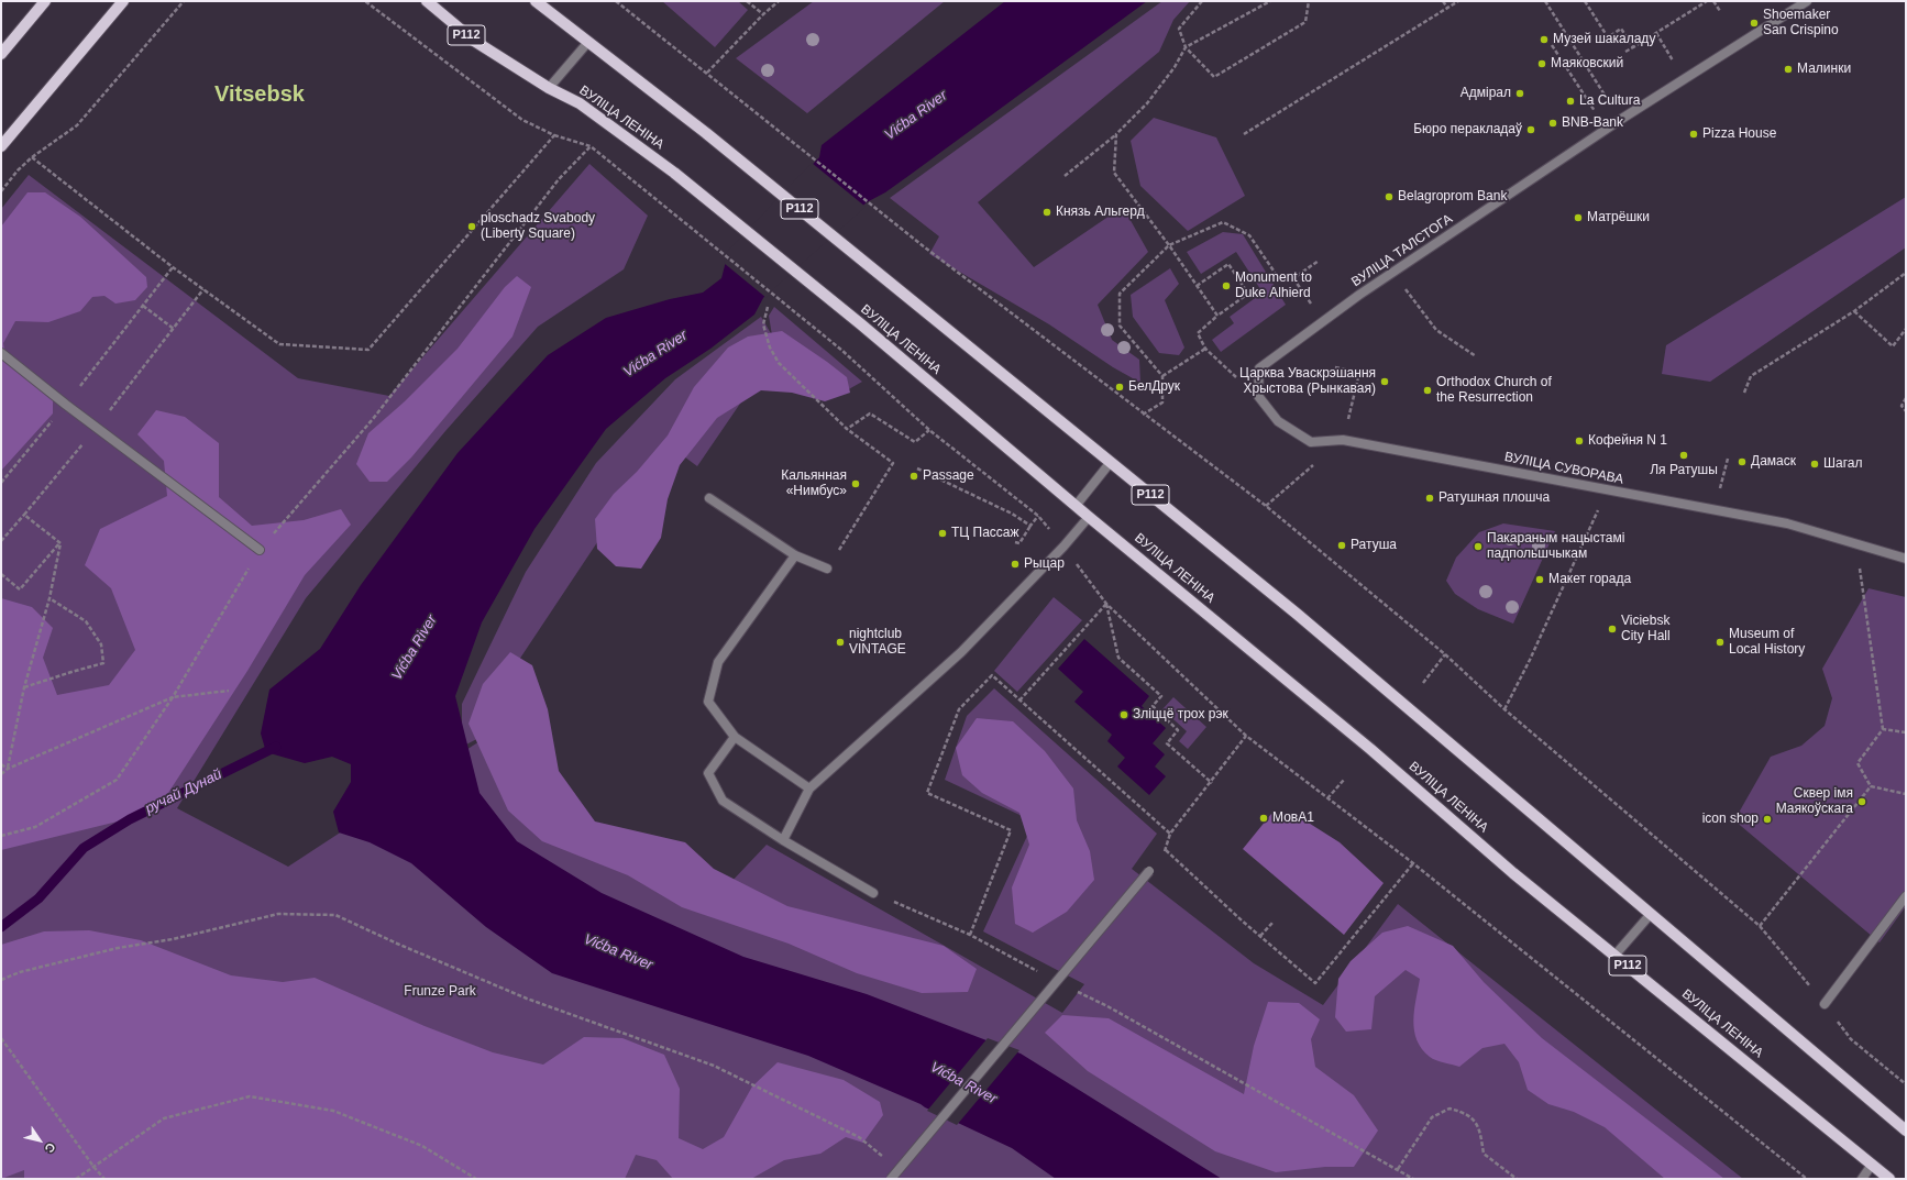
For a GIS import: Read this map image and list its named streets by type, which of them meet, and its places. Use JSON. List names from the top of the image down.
{
  "streets": {
    "main road": ["Р112", "ВУЛІЦА ЛЕНІНА"],
    "street": ["ВУЛІЦА ТАЛСТОГА", "ВУЛІЦА СУВОРАВА"]
  },
  "crossings": [
    ["ВУЛІЦА ТАЛСТОГА", "ВУЛІЦА СУВОРАВА"]
  ],
  "districts": ["Vitsebsk"],
  "water": ["Vićba River", "ручай Дунай"],
  "parks": ["Frunze Park"],
  "places": [
    "Shoemaker San Crispino",
    "Музей шакаладу",
    "Маяковский",
    "Малинки",
    "Адмірал",
    "La Cultura",
    "BNB-Bank",
    "Бюро перакладаў",
    "Pizza House",
    "Belagroprom Bank",
    "Князь Альгерд",
    "Матрёшки",
    "ploschadz Svabody (Liberty Square)",
    "Monument to Duke Alhierd",
    "Царква Уваскрэшання Хрыстова (Рынкавая)",
    "БелДрук",
    "Orthodox Church of the Resurrection",
    "Кофейня N 1",
    "Ля Ратушы",
    "Дамаск",
    "Шагал",
    "Passage",
    "Кальянная «Нимбус»",
    "Ратушная плошча",
    "ТЦ Пассаж",
    "Ратуша",
    "Пакараным нацыстамі падпольшчыкам",
    "Рыцар",
    "Макет горада",
    "Viciebsk City Hall",
    "nightclub VINTAGE",
    "Museum of Local History",
    "Зліццё трох рэк",
    "Сквер імя Маякоўскага",
    "МовА1",
    "icon shop"
  ],
  "north": "bottom right"
}
